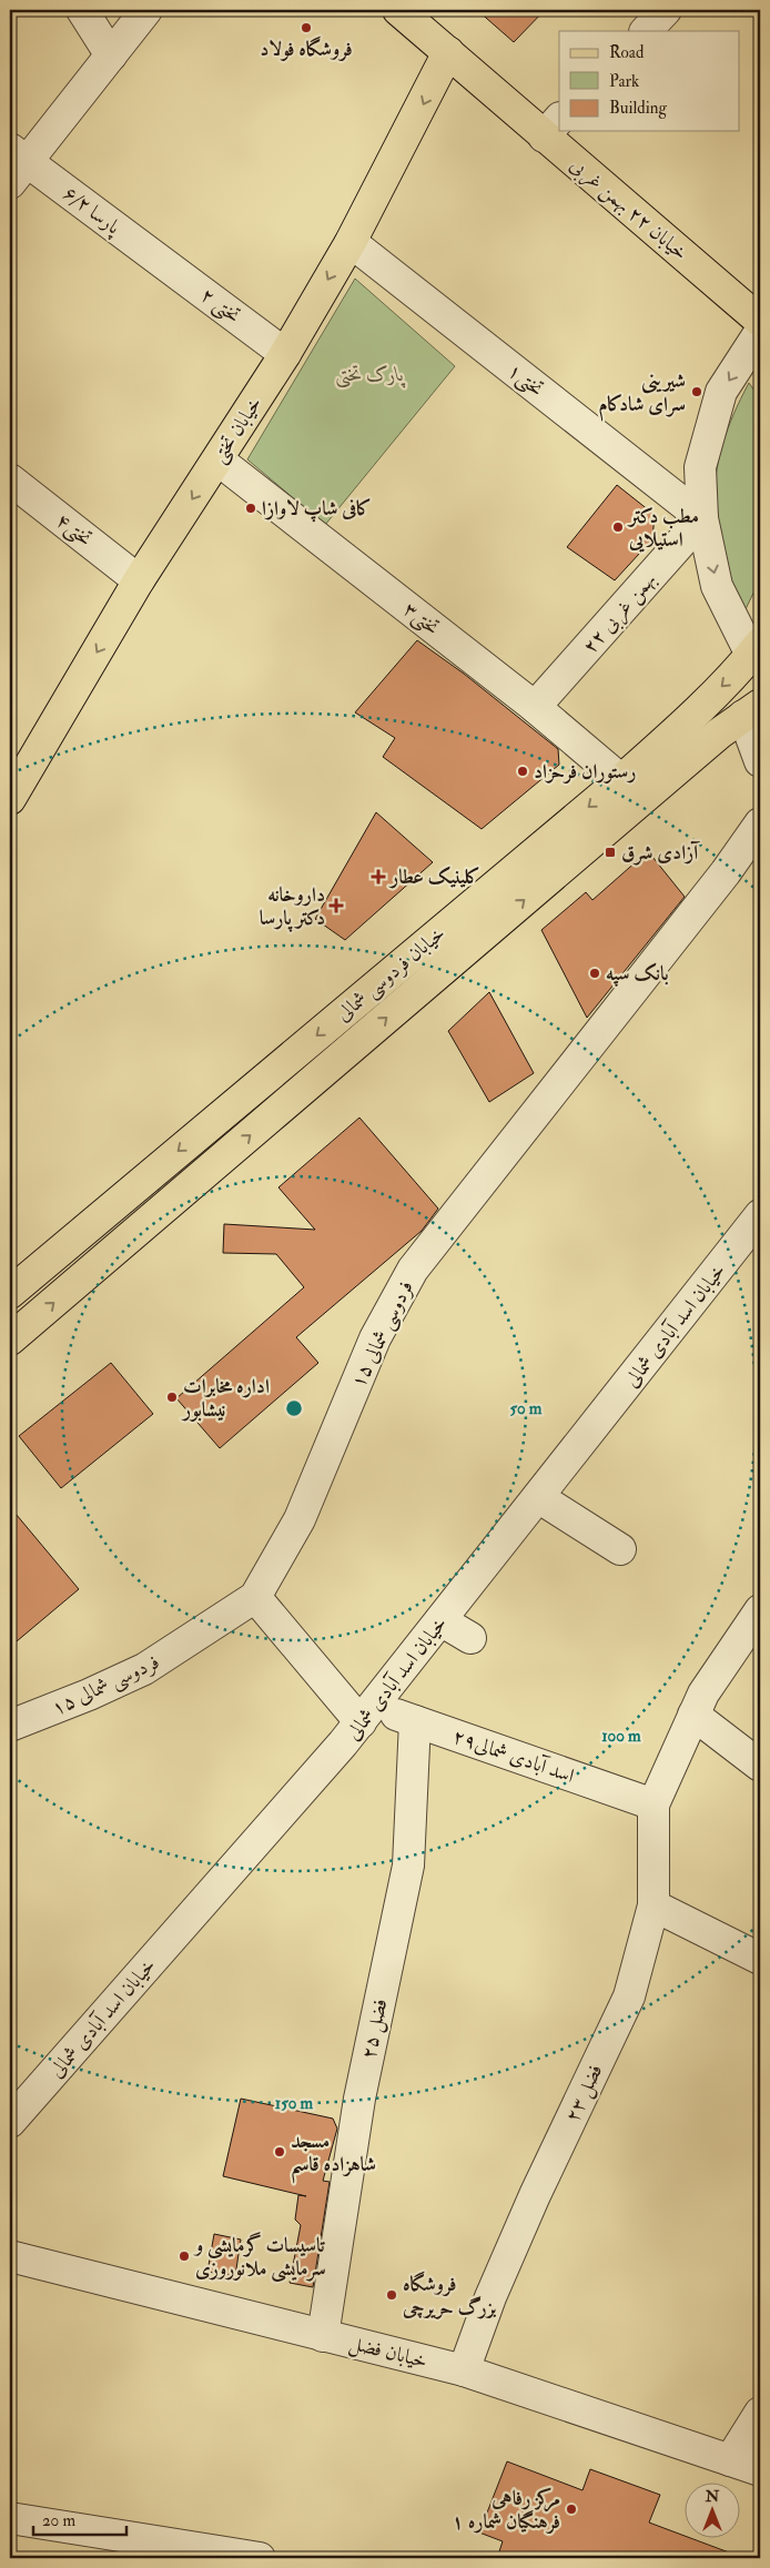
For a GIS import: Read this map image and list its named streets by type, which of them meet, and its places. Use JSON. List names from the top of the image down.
{
  "streets": {
    "main road": ["خیابان ۲۲ بهمن غربی", "خیابان تختی", "خیابان فردوسی شمالی"],
    "street": [
      "پارسا ۶/۲",
      "تختی ۲",
      "تختی۱",
      "تختی۴",
      "۲۲ بهمن غربی",
      "تختی۳",
      "خیابان اسد آبادی شمالی",
      "فردوسی شمالی ۱۵",
      "اسد آبادی شمالی۲۹",
      "فضل ۲۵",
      "فضل ۲۳",
      "خیابان فضل"
    ]
  },
  "crossings": [
    ["خیابان ۲۲ بهمن غربی", "خیابان تختی"],
    ["پارسا ۶/۲", "تختی ۲"],
    ["تختی ۲", "خیابان تختی"],
    ["تختی۱", "خیابان تختی"],
    ["تختی۱", "۲۲ بهمن غربی"],
    ["خیابان تختی", "تختی۴"],
    ["خیابان تختی", "تختی۳"],
    ["۲۲ بهمن غربی", "تختی۳"],
    ["تختی۳", "خیابان فردوسی شمالی"],
    ["خیابان اسد آبادی شمالی", "اسد آبادی شمالی۲۹"],
    ["اسد آبادی شمالی۲۹", "فضل ۲۵"],
    ["اسد آبادی شمالی۲۹", "فضل ۲۳"],
    ["فضل ۲۵", "خیابان فضل"],
    ["فضل ۲۳", "خیابان فضل"]
  ],
  "one_way": ["خیابان تختی"],
  "parks": ["پارک تختی"],
  "places": {
    "other": [
      "فروشگاه فولاد",
      "شیرینی سرای شادکام",
      "كافى شاپ لاوازا",
      "مطب دکتر استیلایی",
      "رستوران فرحزاد",
      "بانک سپه",
      "اداره مخابرات نیشابور",
      "مسجد شاهزاده قاسم",
      "تاسیسات گرمایشی و سرمایشی ملانوروزی",
      "فروشگاه بزرگ حریرچی",
      "مرکز رفاهی فرهنگیان شماره ۱"
    ],
    "transit": ["آزادی شرق"],
    "health": ["کلینیک عطار", "داروخانه دکتر پارسا"]
  },
  "legend": ["Road", "Park", "Building"],
  "scale_bar": "20 m",
  "north": "top",
  "rings": ["50 m", "100 m", "150 m"]
}
